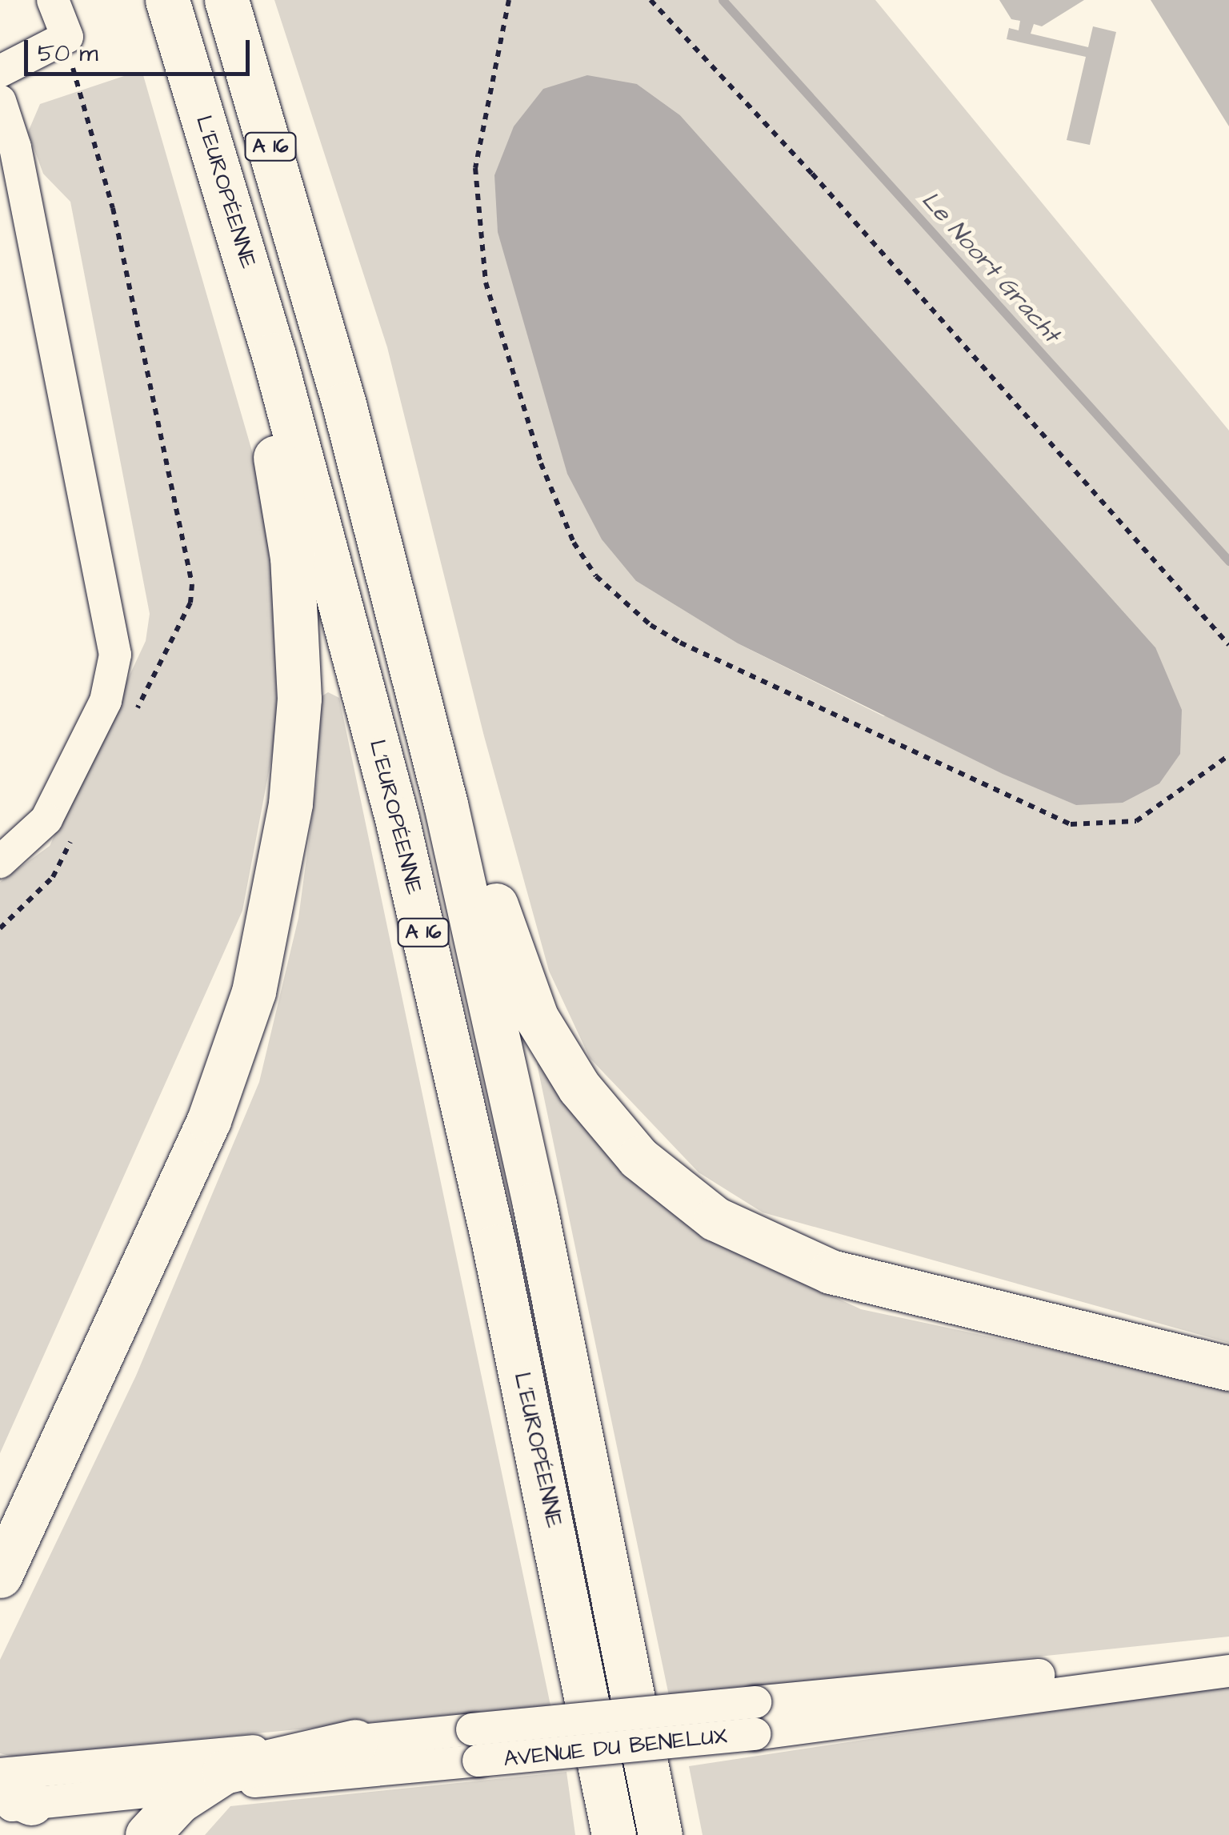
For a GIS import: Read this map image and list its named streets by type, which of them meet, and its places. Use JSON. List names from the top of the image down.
{
  "streets": {
    "highway": ["A 16", "L'EUROPÉENNE"],
    "street": ["AVENUE DU BENELUX"]
  },
  "water": ["Le Noort Gracht"],
  "scale_bar": "50 m"
}
